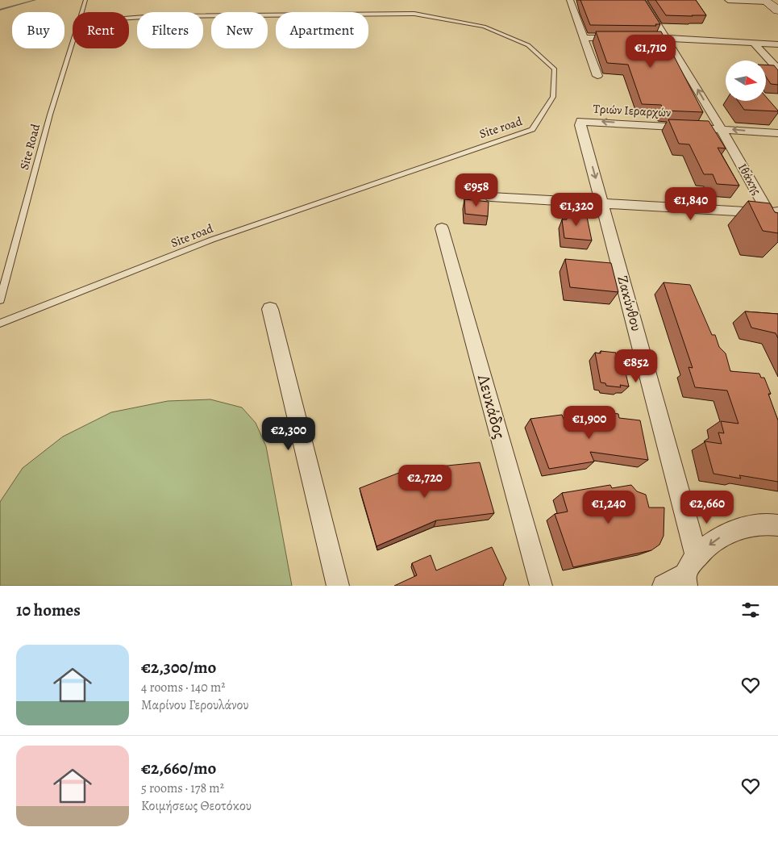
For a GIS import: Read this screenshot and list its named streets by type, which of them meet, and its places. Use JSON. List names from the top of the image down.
{
  "streets": {
    "street": [
      "Τριών Ιεραρχών",
      "Ιθάκης",
      "Ζακύνθου",
      "Λευκάδος"
    ],
    "lane": ["Site road", "Site Road"]
  },
  "crossings": [
    ["Τριών Ιεραρχών", "Ιθάκης"],
    ["Τριών Ιεραρχών", "Ζακύνθου"]
  ],
  "north": "right",
  "page": {
    "chip": [
      "Buy",
      "Rent",
      "Filters",
      "New",
      "Apartment"
    ],
    "price": [
      "€1,710",
      "€958",
      "€1,840",
      "€1,320",
      "€852",
      "€1,900",
      "€2,300",
      "€2,720",
      "€1,240",
      "€2,660"
    ],
    "heading": "10 homes",
    "list": [
      {
        "name": "€2,300/mo",
        "note": "4 rooms · 140 m² · Μαρίνου Γερουλάνου"
      },
      {
        "name": "€2,660/mo",
        "note": "5 rooms · 178 m² · Κοιμήσεως Θεοτόκου"
      }
    ]
  }
}
